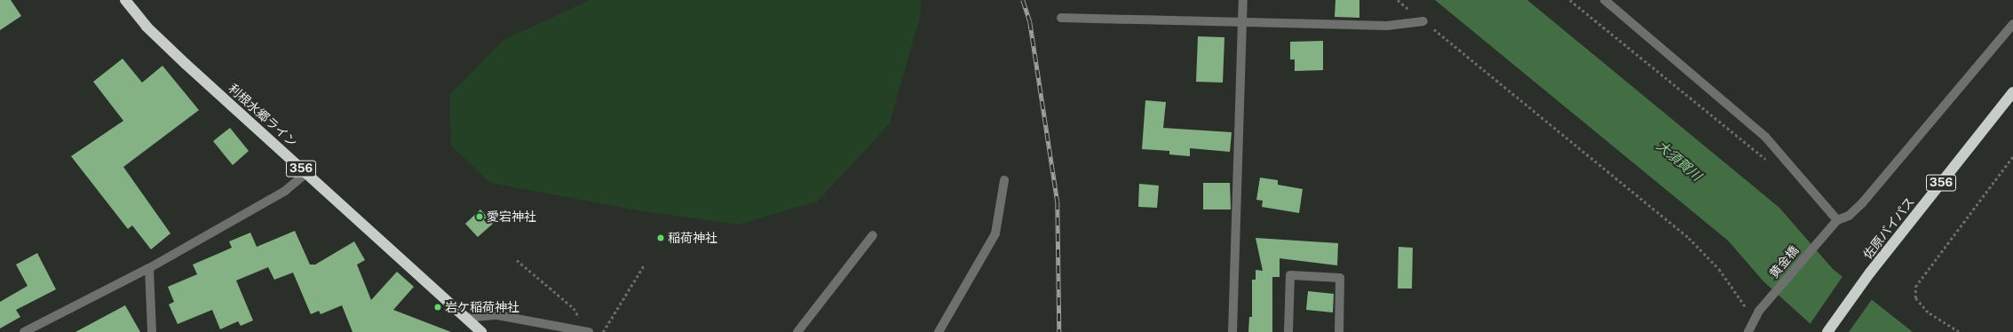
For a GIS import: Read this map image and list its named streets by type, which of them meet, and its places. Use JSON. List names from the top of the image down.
{
  "streets": {
    "highway": ["利根水郷ライン", "356", "佐原バイパス"],
    "street": ["黄金橋"]
  },
  "water": ["大須賀川"],
  "places": ["愛宕神社", "稲荷神社", "岩ケ稲荷神社"]
}
